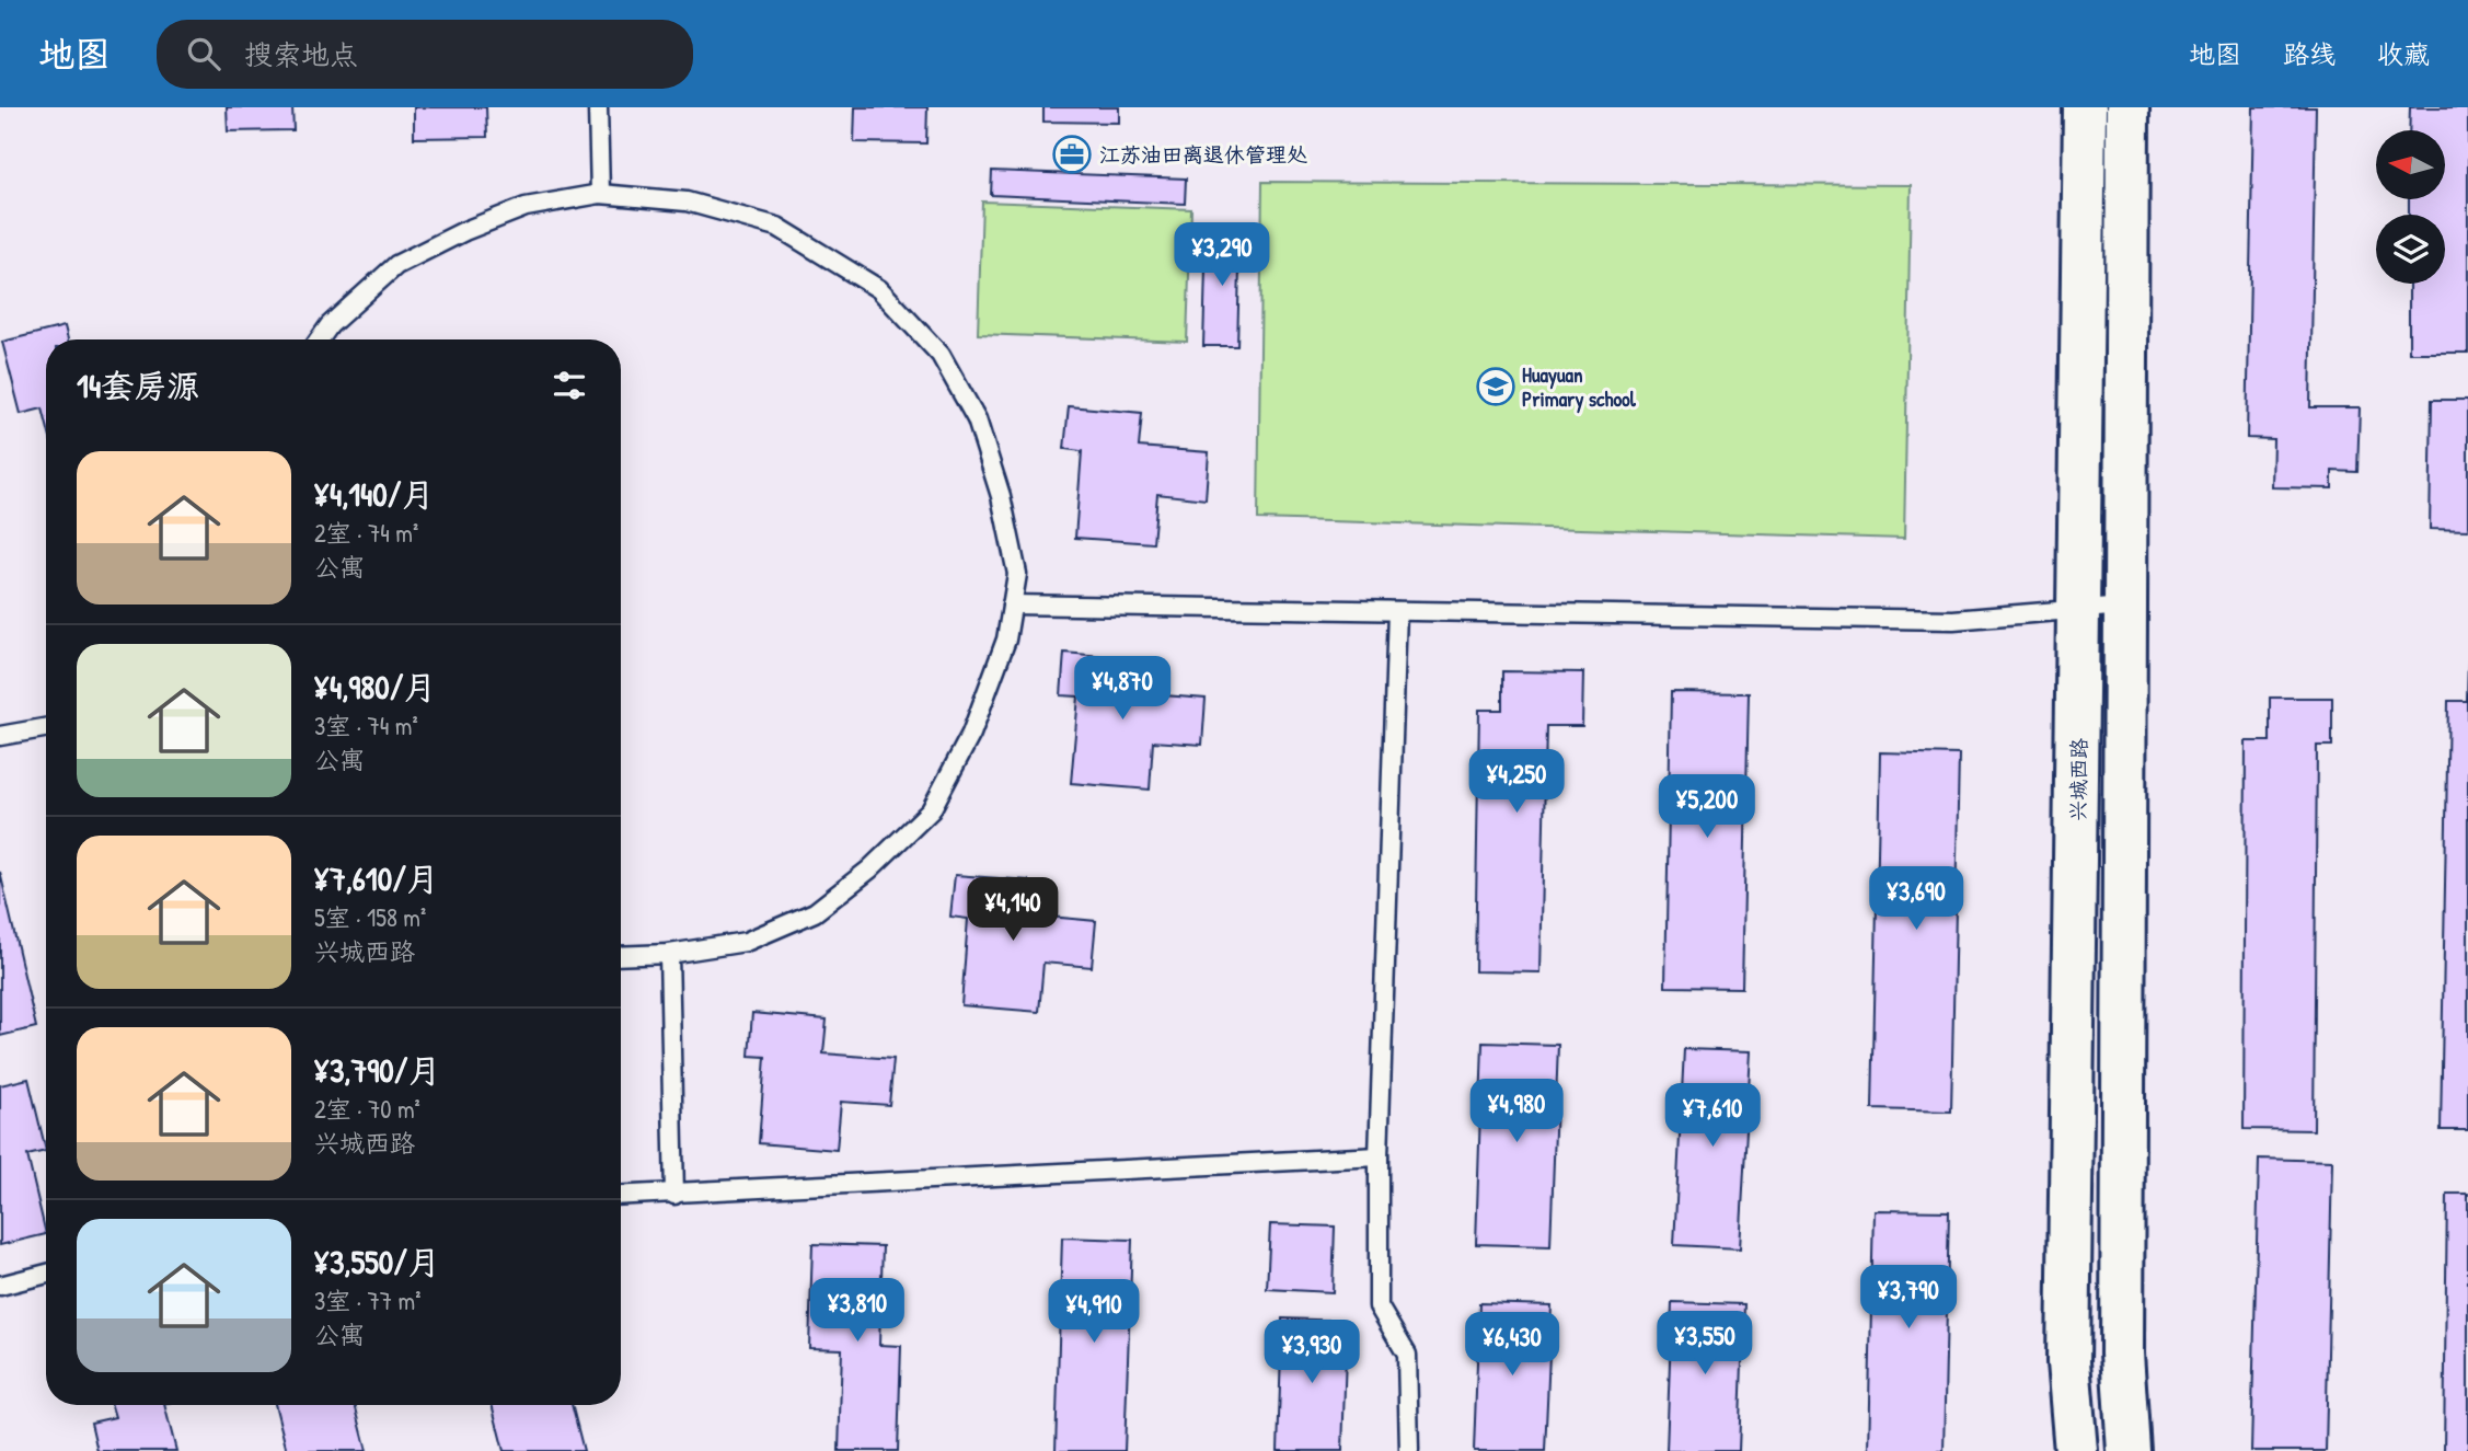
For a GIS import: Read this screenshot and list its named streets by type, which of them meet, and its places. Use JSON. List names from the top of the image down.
{
  "streets": {
    "street": ["兴城西路"]
  },
  "places": {
    "office": ["江苏油田离退休管理处"],
    "school or university": ["Huayuan Primary school"]
  },
  "north": "left",
  "page": {
    "header": "地图",
    "search": "搜索地点",
    "nav": ["地图", "路线", "收藏"],
    "price": [
      "¥3,290",
      "¥4,870",
      "¥4,250",
      "¥5,200",
      "¥3,690",
      "¥4,140",
      "¥4,980",
      "¥7,610",
      "¥3,790",
      "¥3,810",
      "¥4,910",
      "¥3,550",
      "¥6,430",
      "¥3,930"
    ],
    "heading": "14套房源",
    "list": [
      {
        "name": "¥4,140/月",
        "note": "2室 · 74 m² · 公寓"
      },
      {
        "name": "¥4,980/月",
        "note": "3室 · 74 m² · 公寓"
      },
      {
        "name": "¥7,610/月",
        "note": "5室 · 158 m² · 兴城西路"
      },
      {
        "name": "¥3,790/月",
        "note": "2室 · 70 m² · 兴城西路"
      },
      {
        "name": "¥3,550/月",
        "note": "3室 · 77 m² · 公寓"
      }
    ]
  }
}
